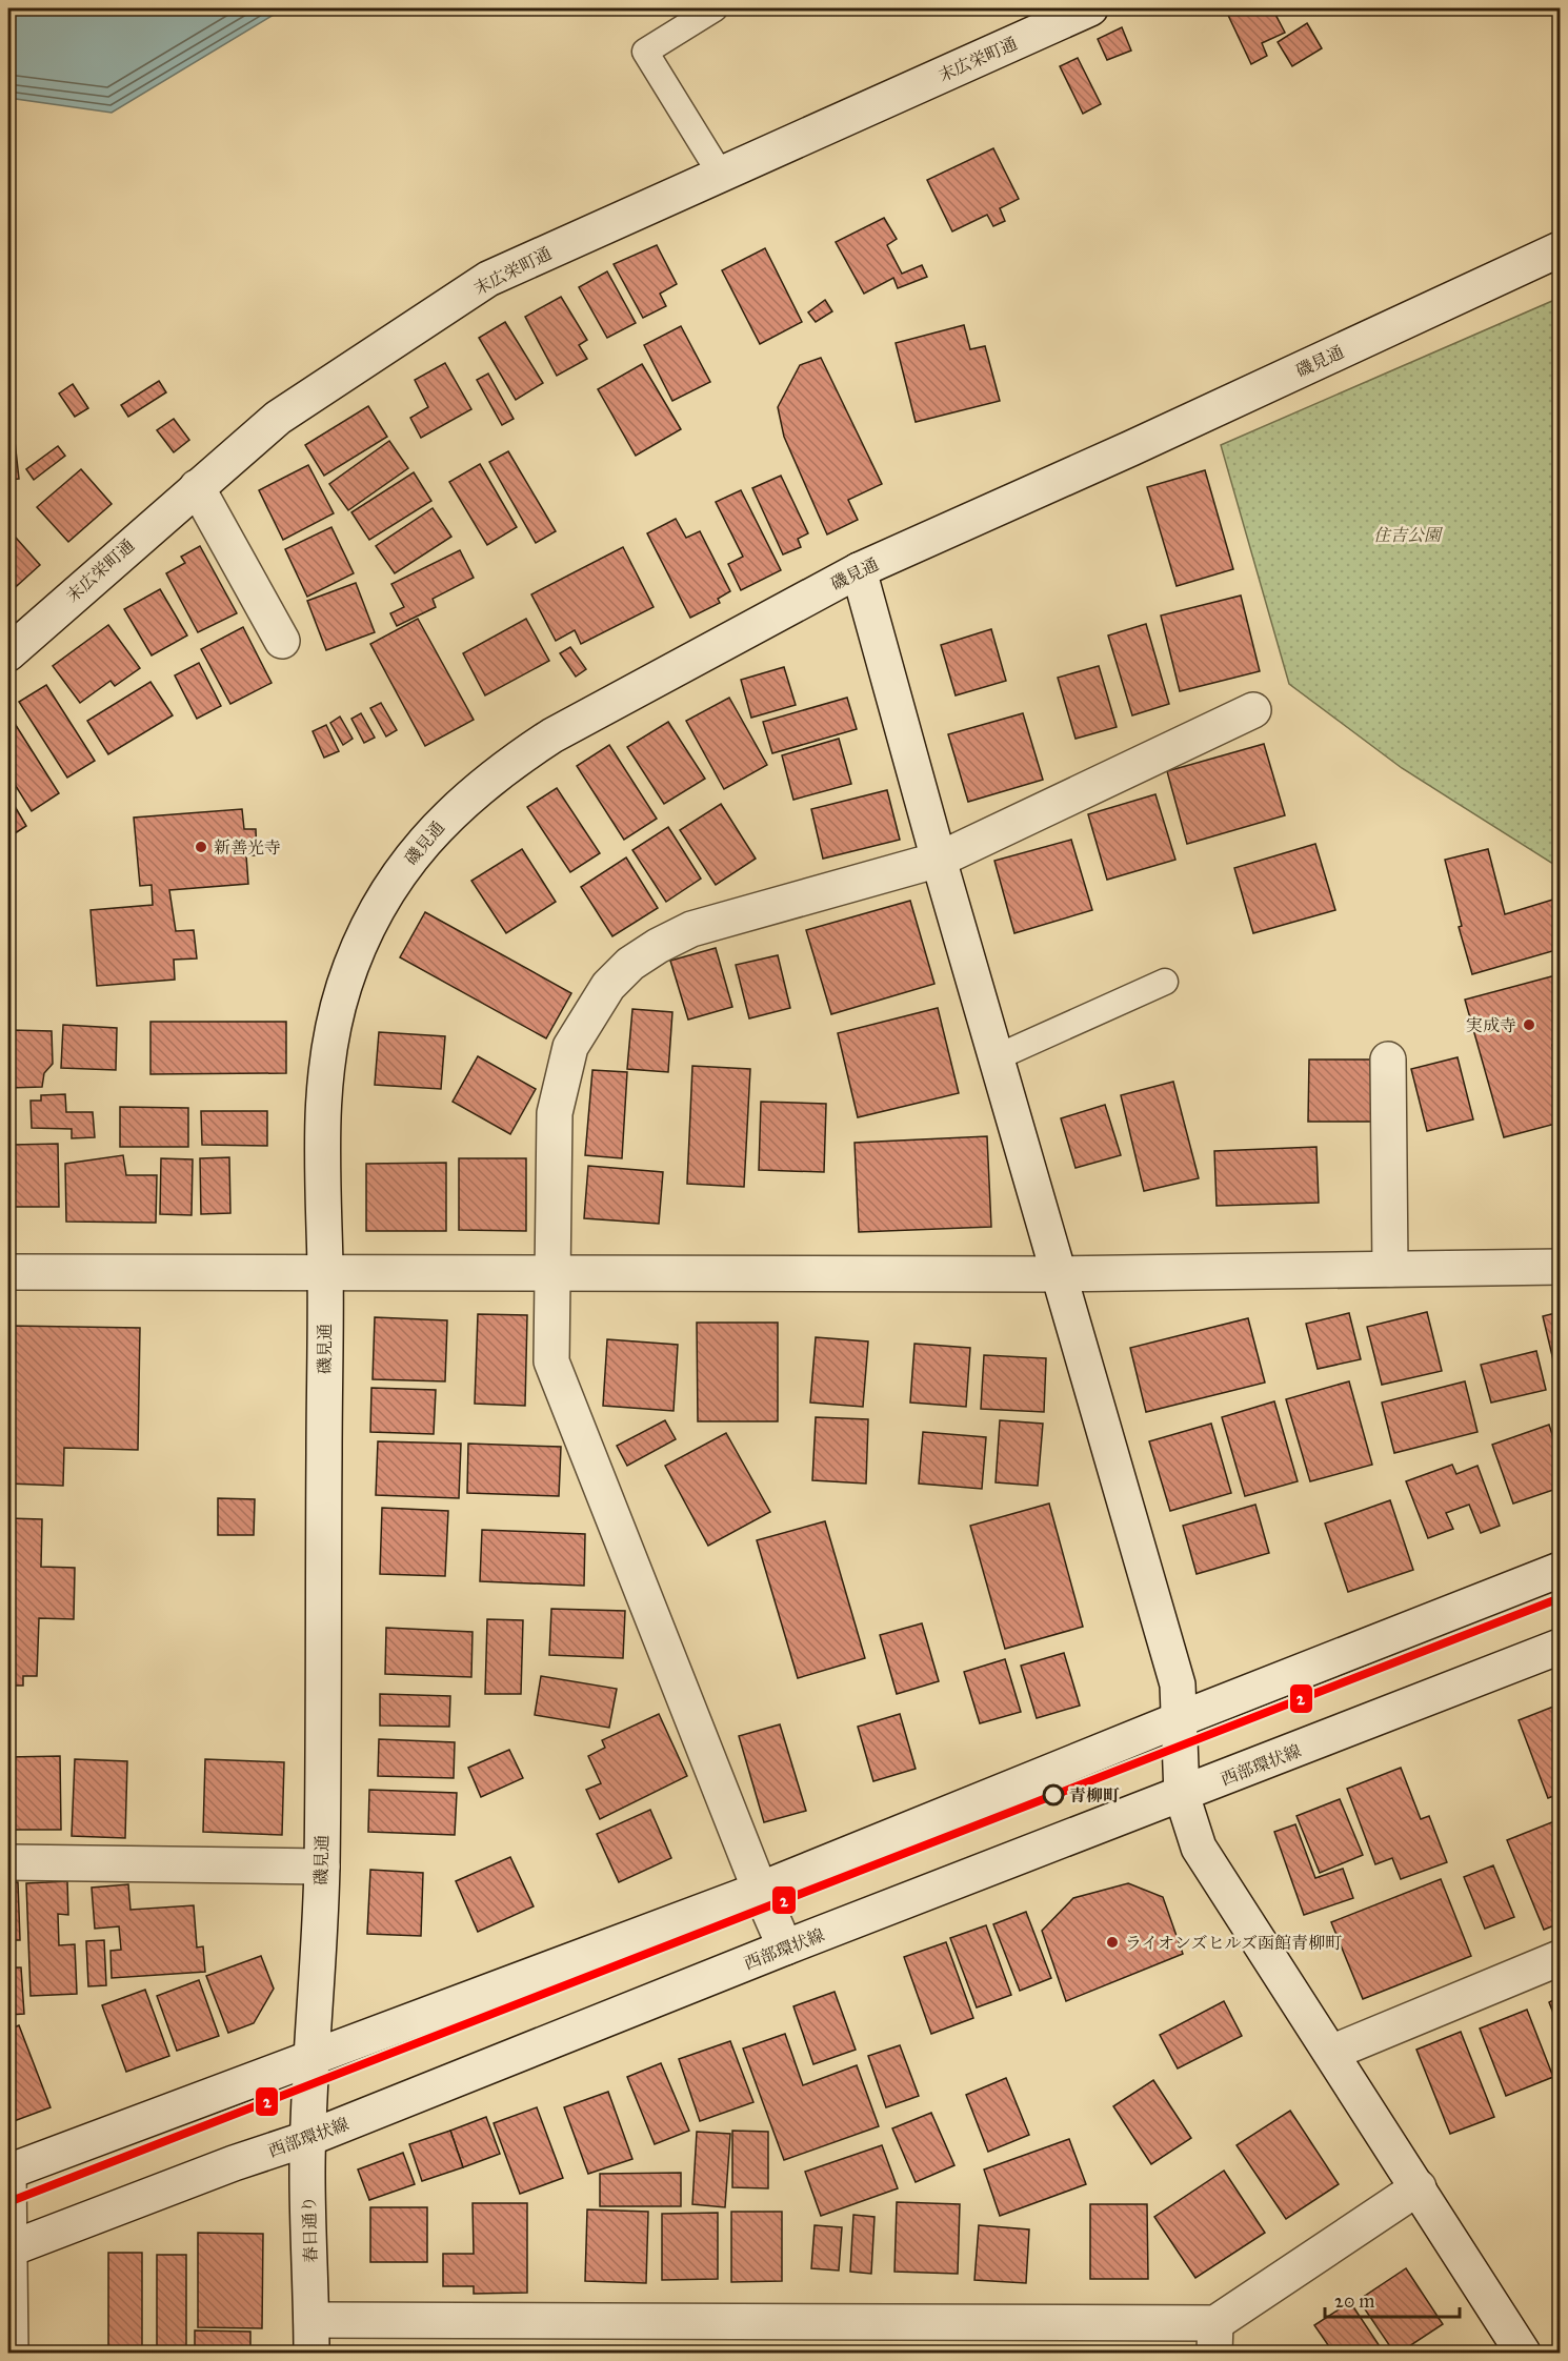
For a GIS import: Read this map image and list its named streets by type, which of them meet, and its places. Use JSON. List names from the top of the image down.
{
  "streets": {
    "street": [
      "末広栄町通",
      "磯見通",
      "西部環状線",
      "春日通り"
    ]
  },
  "crossings": [
    ["磯見通", "西部環状線"],
    ["磯見通", "春日通り"],
    ["西部環状線", "春日通り"]
  ],
  "parks": ["住吉公園"],
  "places": [
    "新善光寺",
    "実成寺",
    "青柳町",
    "ライオンズヒルズ函館青柳町"
  ],
  "lines": ["transit line 2"],
  "scale_bar": "20 m"
}
